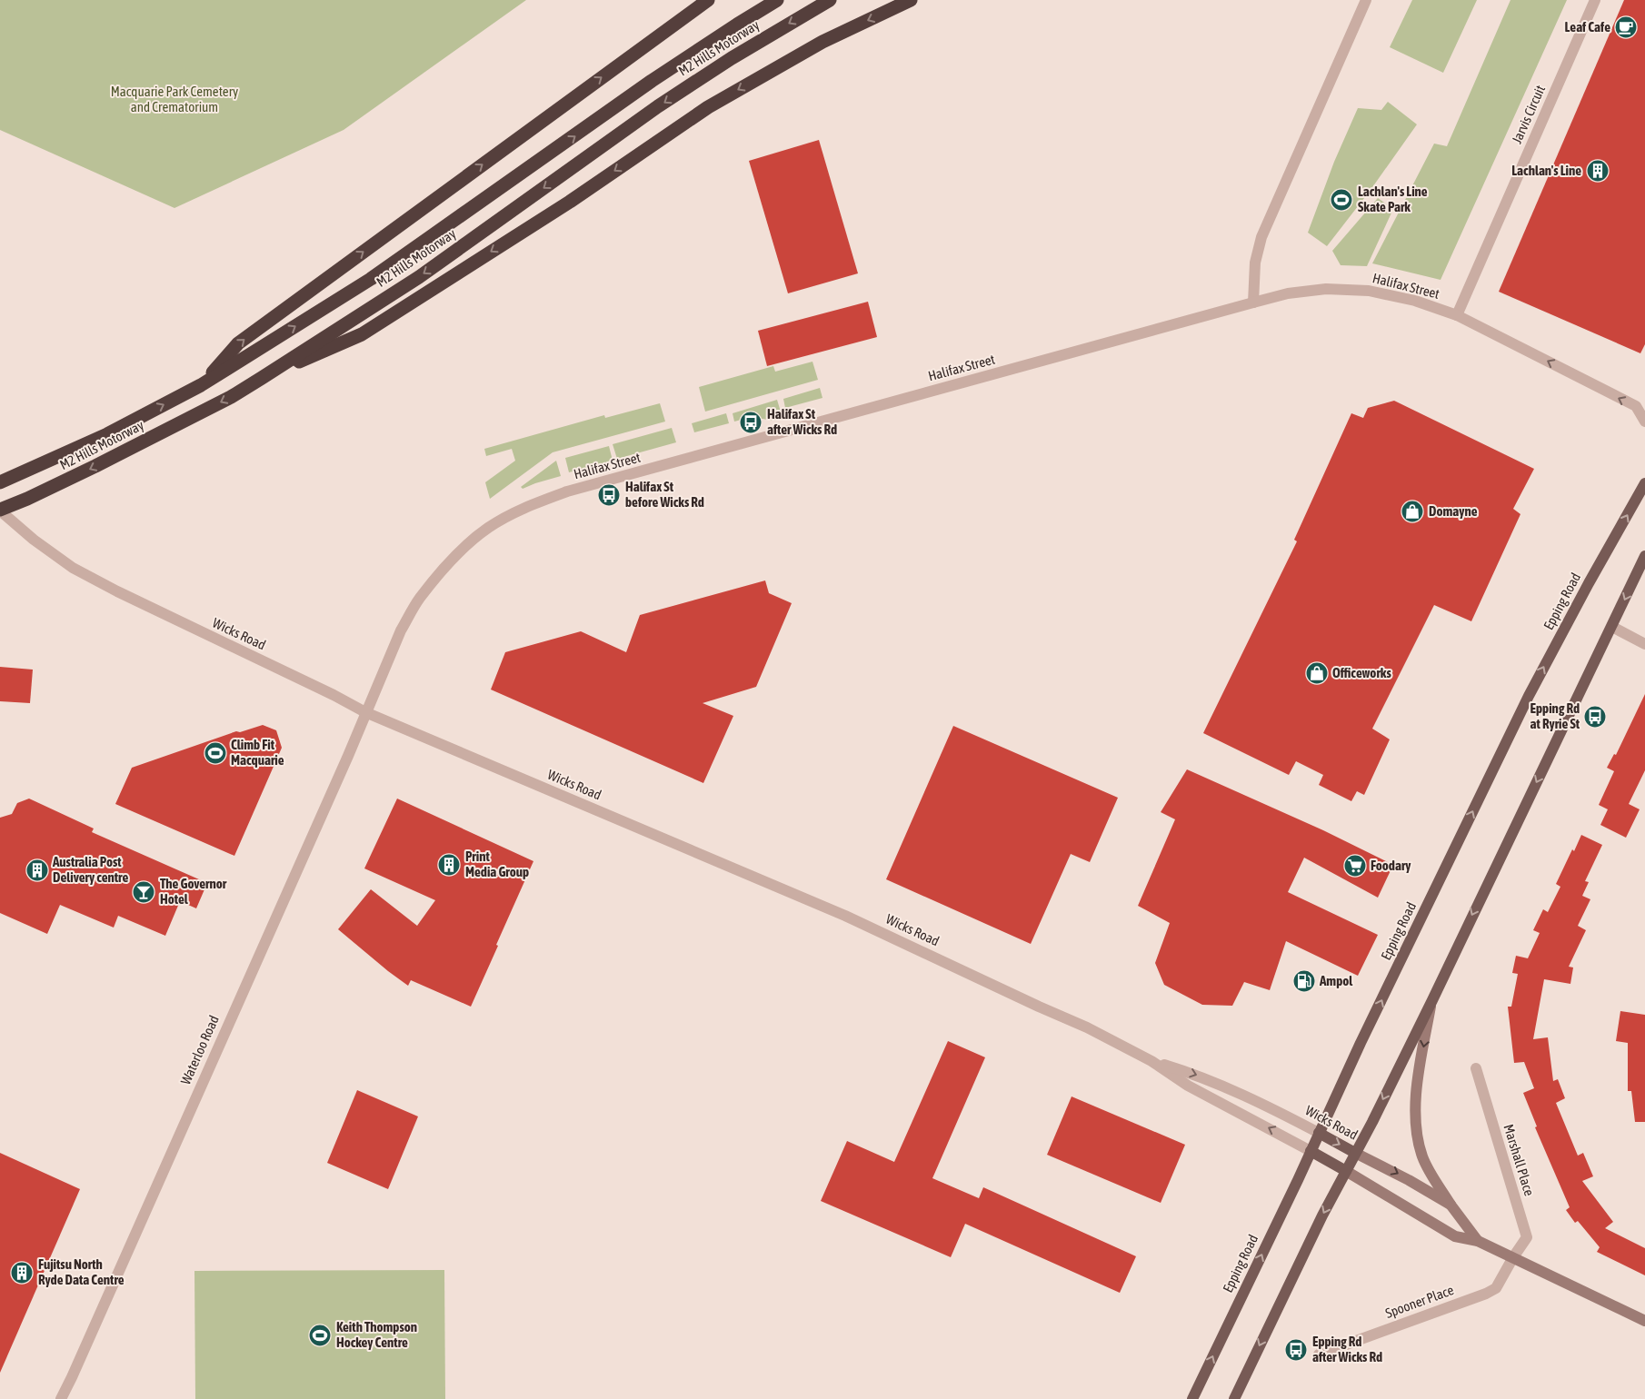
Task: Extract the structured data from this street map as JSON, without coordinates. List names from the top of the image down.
{
  "streets": {
    "highway": ["M2 Hills Motorway"],
    "main road": ["Epping Road", "Wicks Road"],
    "street": [
      "Jarvis Circuit",
      "Halifax Street",
      "Waterloo Road",
      "Marshall Place",
      "Spooner Place"
    ]
  },
  "crossings": [
    ["M2 Hills Motorway", "Wicks Road"],
    ["Jarvis Circuit", "Halifax Street"],
    ["Halifax Street", "Wicks Road"],
    ["Halifax Street", "Waterloo Road"],
    ["Epping Road", "Wicks Road"],
    ["Wicks Road", "Waterloo Road"],
    ["Wicks Road", "Marshall Place"],
    ["Wicks Road", "Spooner Place"],
    ["Marshall Place", "Spooner Place"]
  ],
  "parks": ["Macquarie Park Cemetery and Crematorium"],
  "places": {
    "cafe": ["Leaf Cafe"],
    "building": [
      "Lachlan's Line",
      "Print Media Group",
      "Australia Post Delivery centre",
      "Fujitsu North Ryde Data Centre"
    ],
    "sports": ["Lachlan's Line Skate Park", "Climb Fit Macquarie", "Keith Thompson Hockey Centre"],
    "bus stop": [
      "Halifax St after Wicks Rd",
      "Halifax St before Wicks Rd",
      "Epping Rd at Ryrie St",
      "Epping Rd after Wicks Rd"
    ],
    "shop": ["Domayne", "Officeworks"],
    "supermarket": ["Foodary"],
    "bar": ["The Governor Hotel"],
    "fuel station": ["Ampol"]
  }
}
